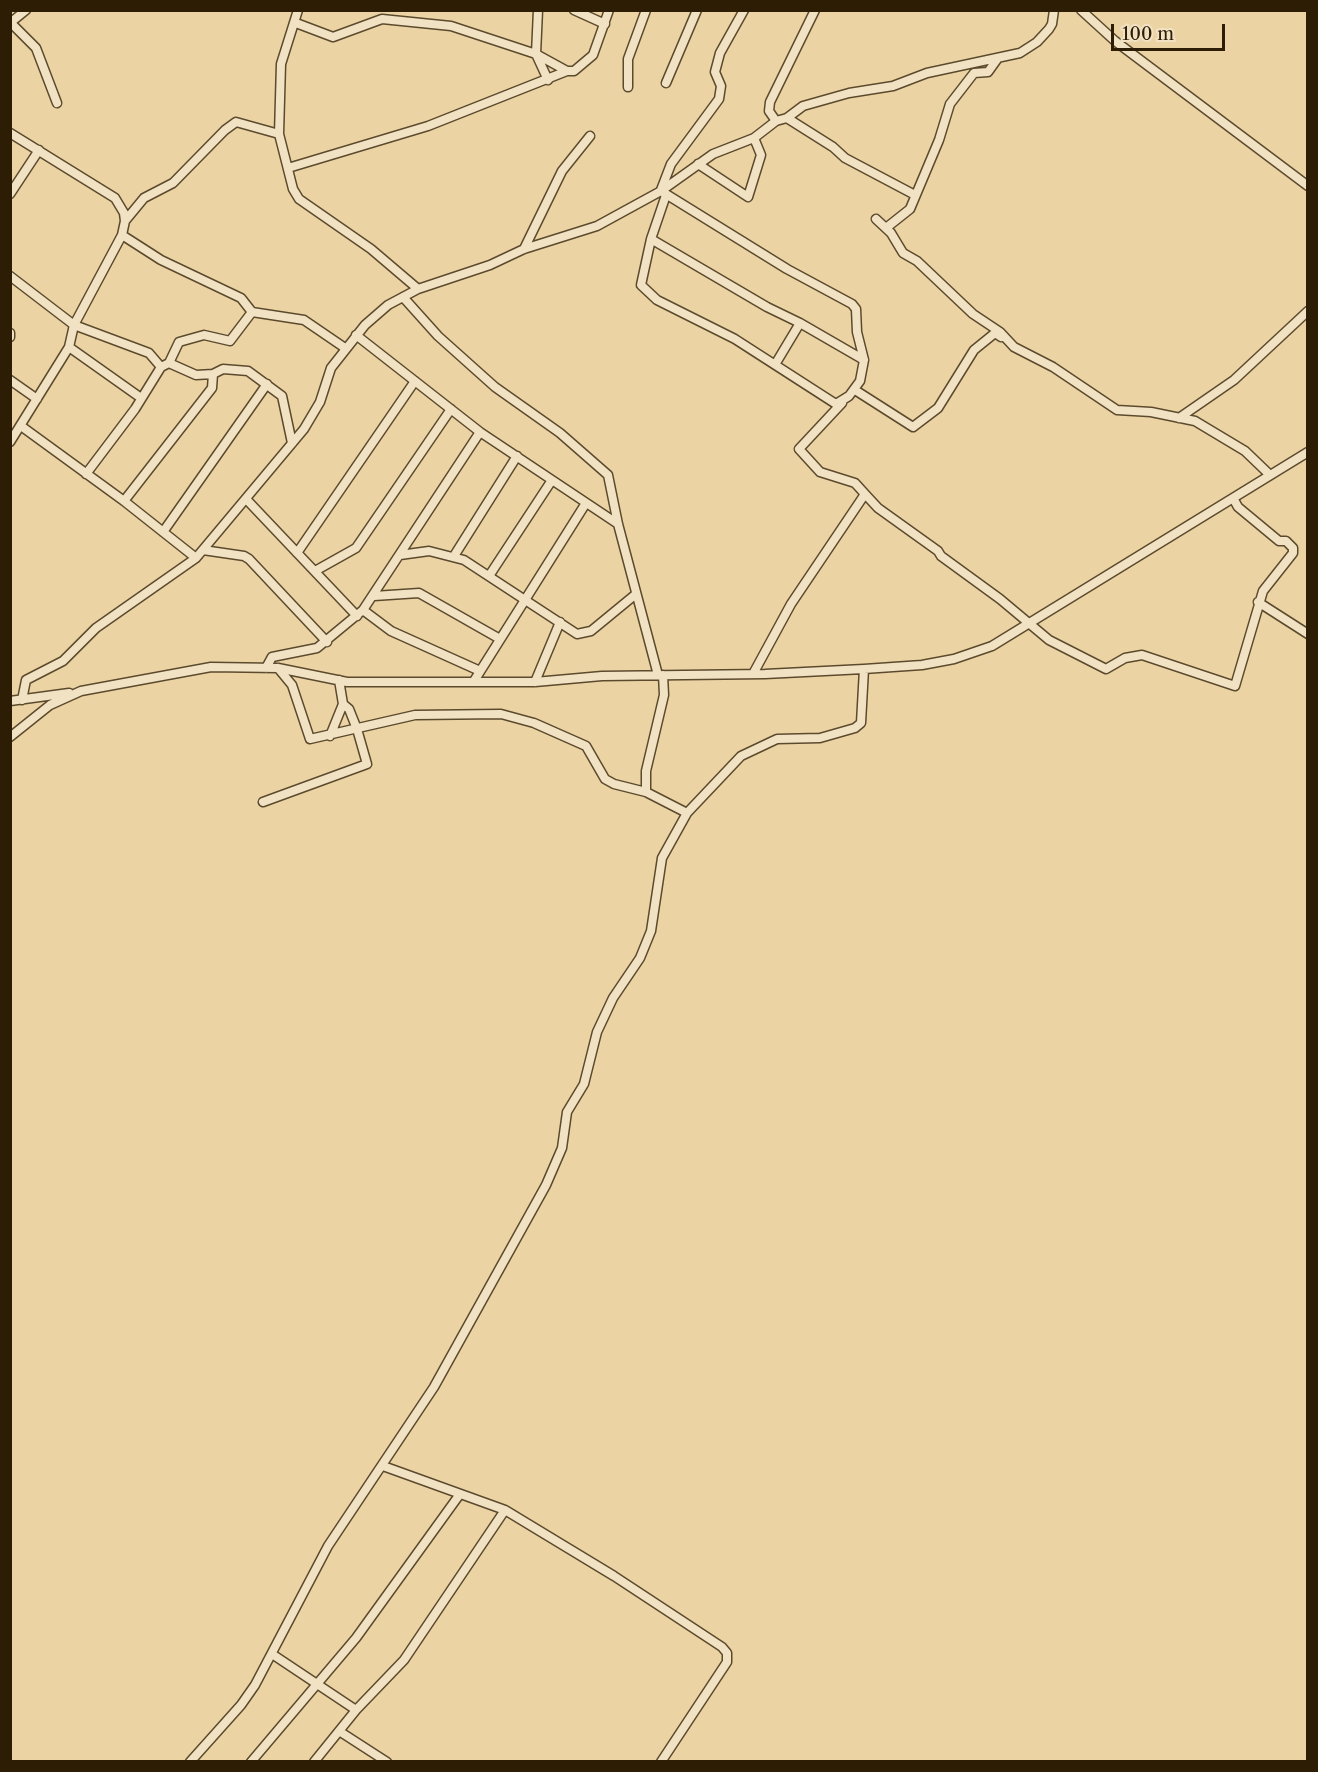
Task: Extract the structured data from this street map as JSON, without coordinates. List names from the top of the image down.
{
  "scale_bar": "100 m"
}
